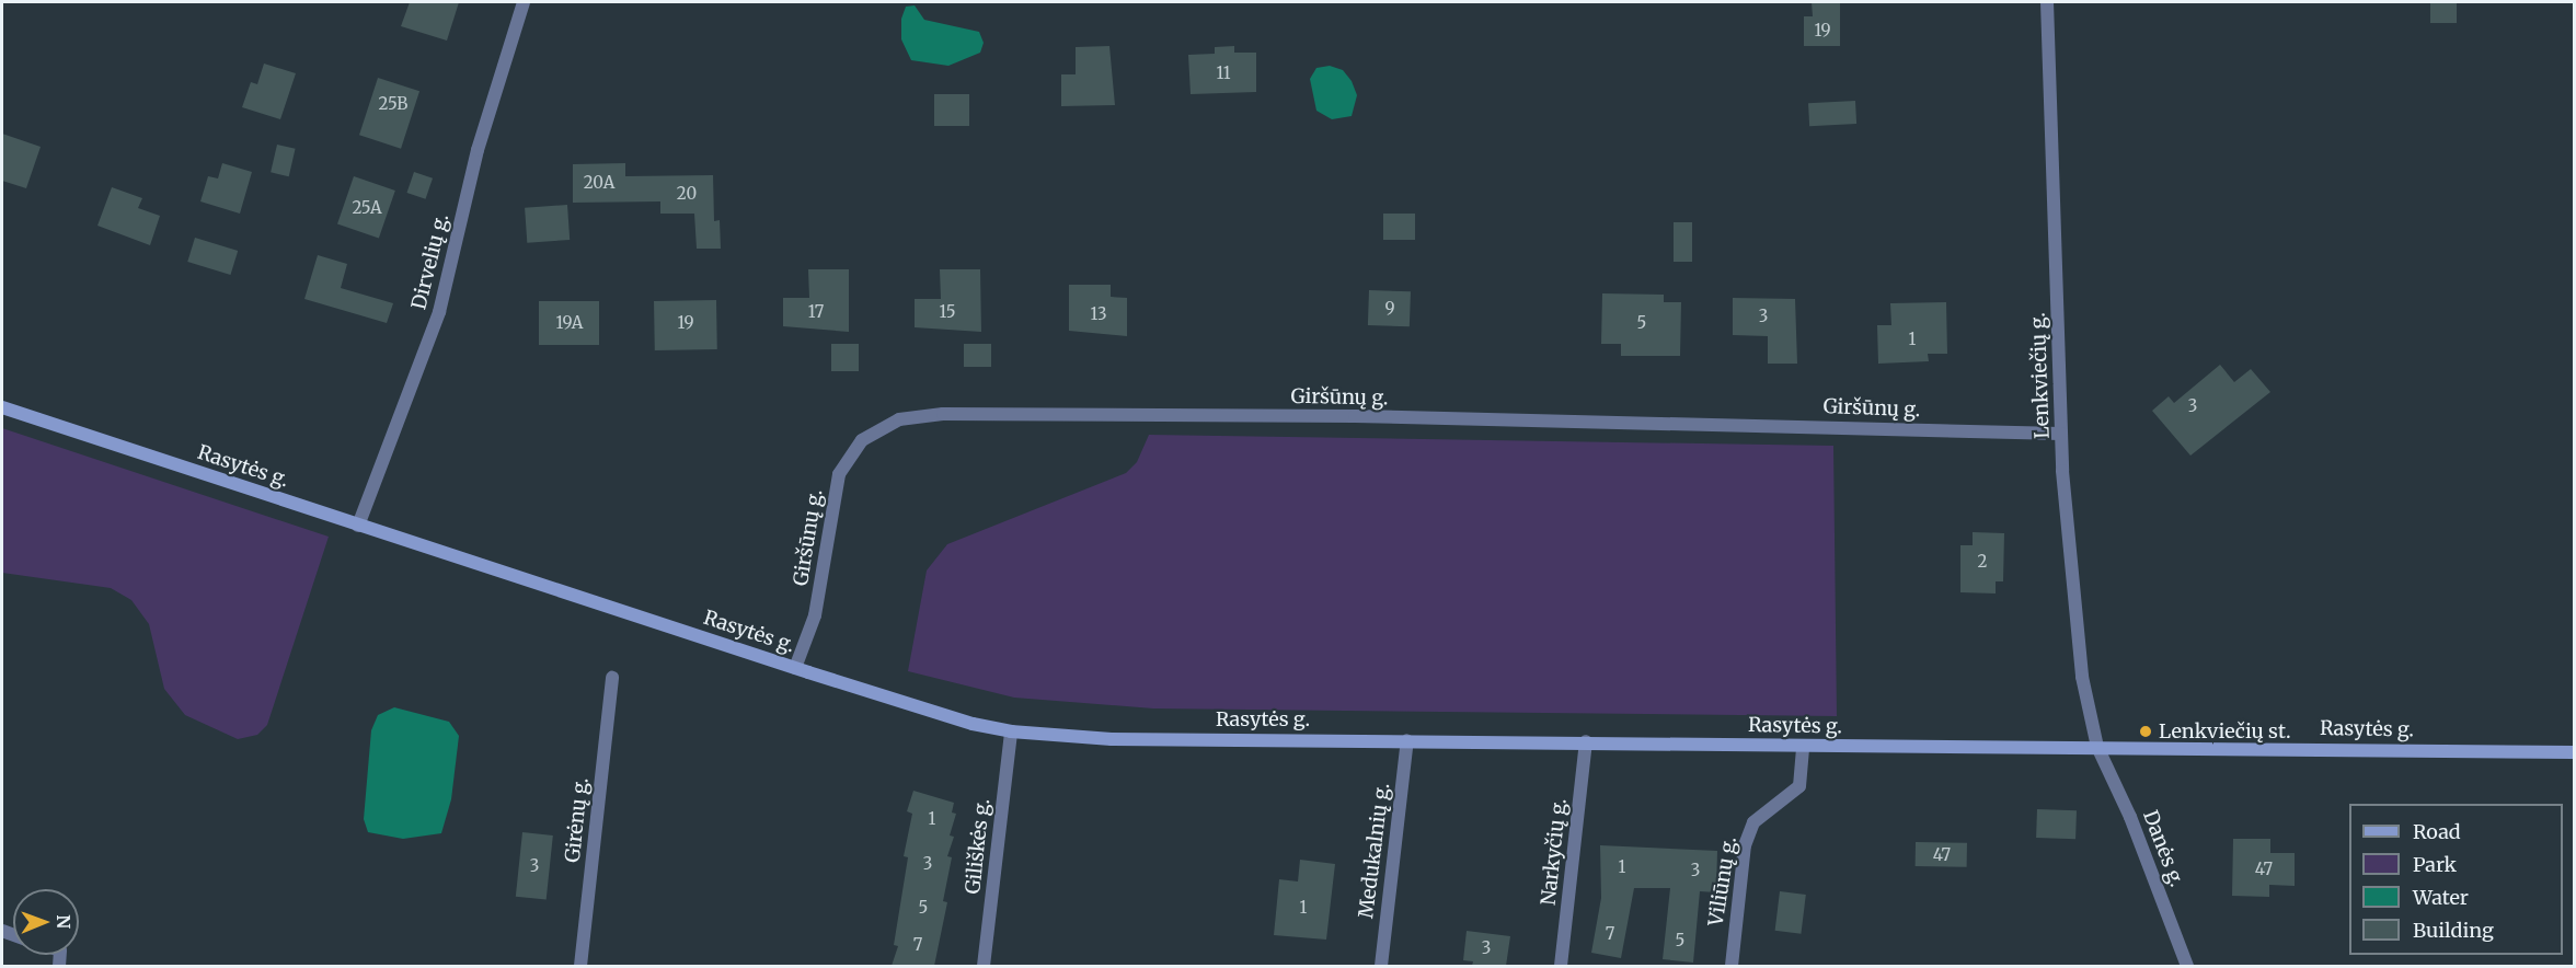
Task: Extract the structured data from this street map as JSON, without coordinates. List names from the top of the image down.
{
  "streets": {
    "main road": ["Rasytės g."],
    "street": [
      "Dirvelių g.",
      "Lenkviečių g.",
      "Giršūnų g.",
      "Girėnų g.",
      "Giliškės g.",
      "Danės g.",
      "Medukalnių g.",
      "Narkyčių g.",
      "Viliūnų g."
    ]
  },
  "crossings": [
    ["Dirvelių g.", "Rasytės g."],
    ["Lenkviečių g.", "Giršūnų g."],
    ["Lenkviečių g.", "Rasytės g."],
    ["Lenkviečių g.", "Danės g."],
    ["Giršūnų g.", "Rasytės g."],
    ["Rasytės g.", "Giliškės g."],
    ["Rasytės g.", "Danės g."],
    ["Rasytės g.", "Medukalnių g."],
    ["Rasytės g.", "Narkyčių g."],
    ["Rasytės g.", "Viliūnų g."]
  ],
  "places": ["Lenkviečių st."],
  "house_numbers": [
    "19",
    "11",
    "25B",
    "20A",
    "20",
    "25A",
    "9",
    "17",
    "15",
    "13",
    "3",
    "19A",
    "19",
    "5",
    "1",
    "3",
    "2",
    "1",
    "47",
    "3",
    "3",
    "1",
    "47",
    "3",
    "5",
    "1",
    "7",
    "5",
    "7",
    "3"
  ],
  "legend": [
    "Road",
    "Park",
    "Water",
    "Building"
  ],
  "north": "right"
}
